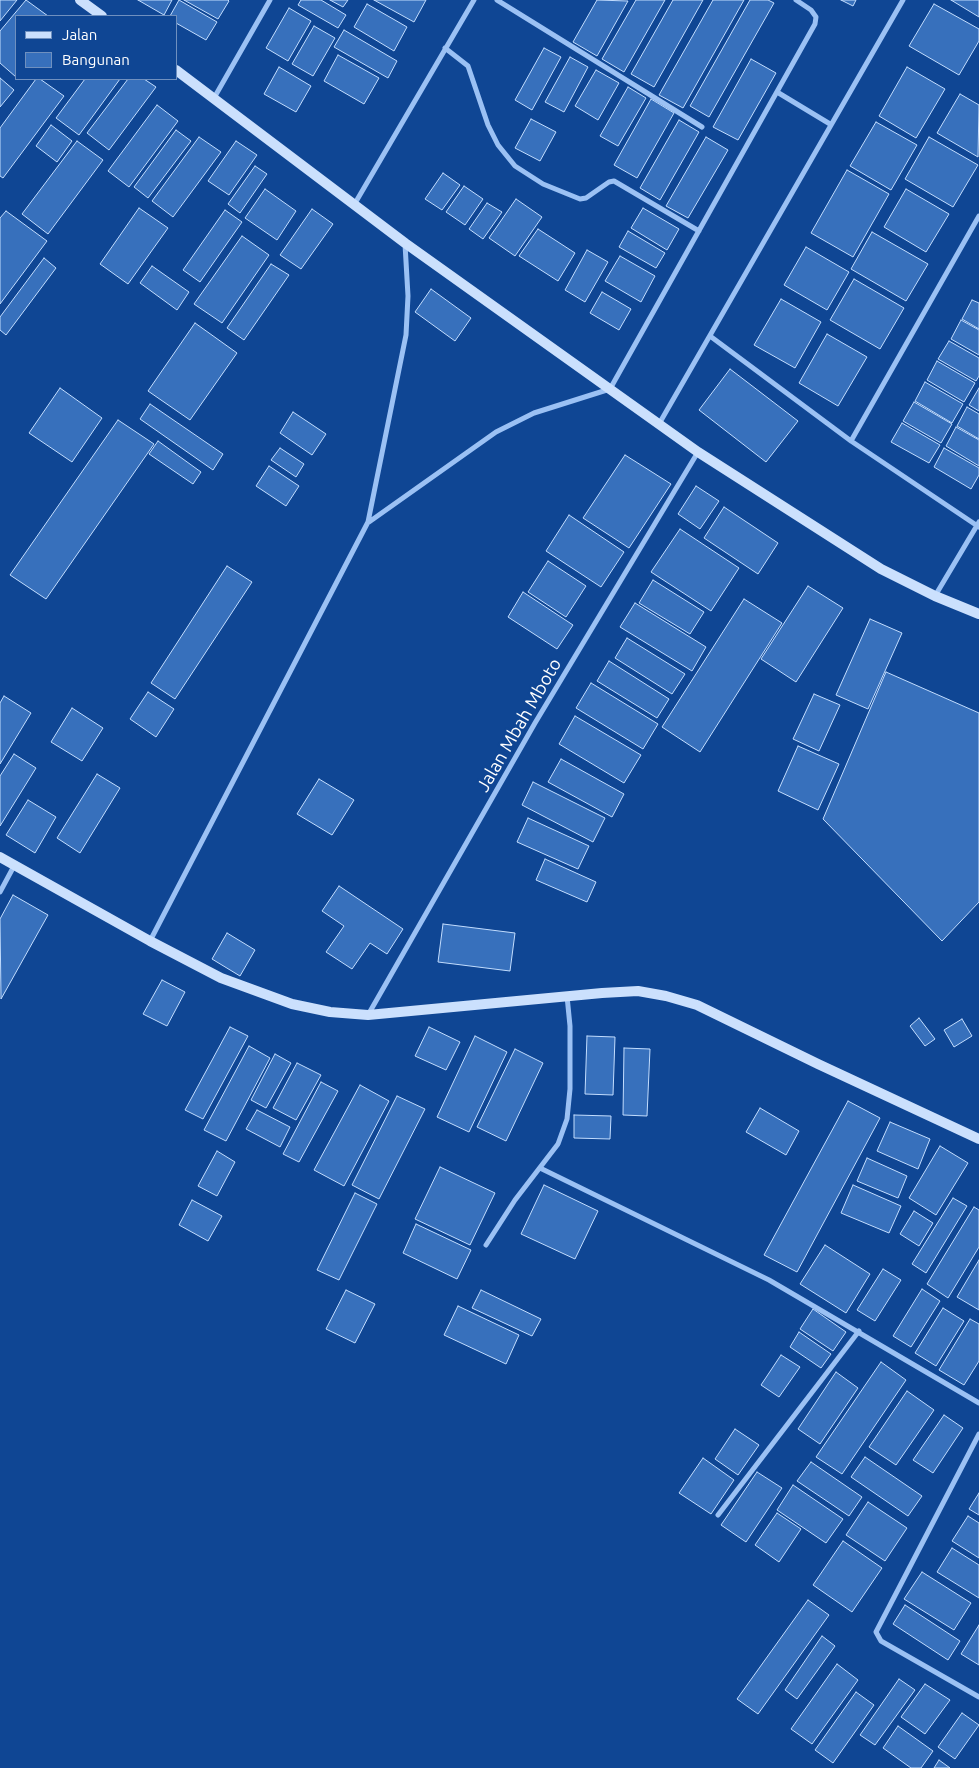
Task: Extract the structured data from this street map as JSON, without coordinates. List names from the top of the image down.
{
  "streets": {
    "street": ["Jalan Mbah Mboto"]
  },
  "legend": ["Jalan", "Bangunan"]
}
